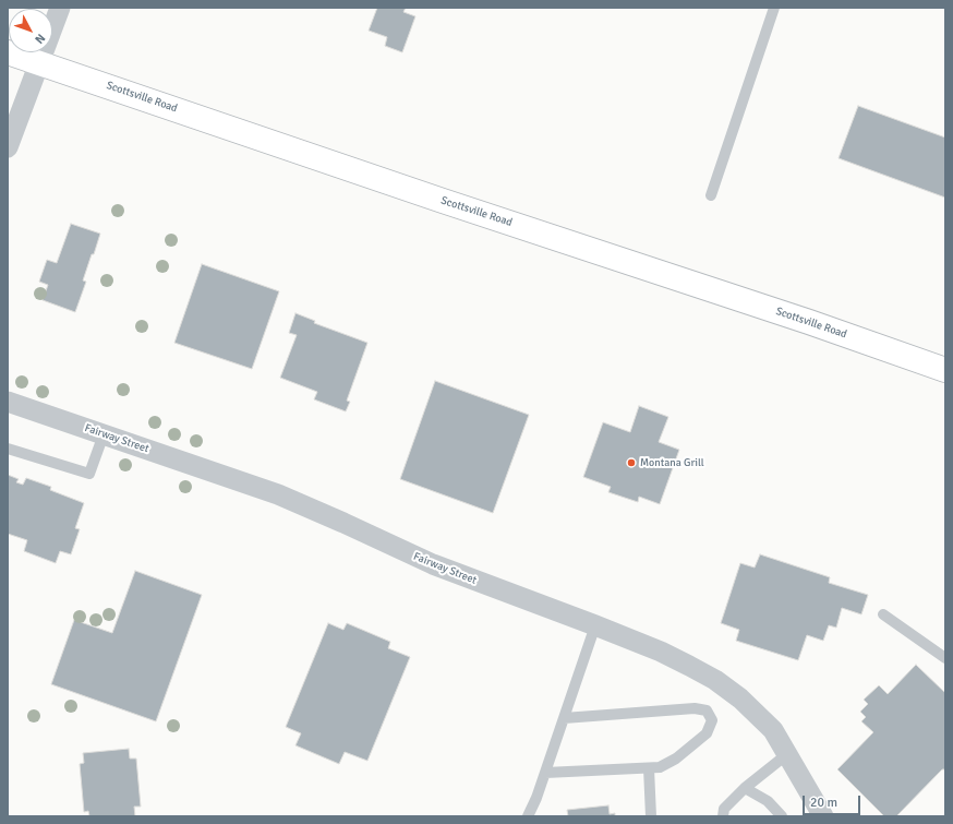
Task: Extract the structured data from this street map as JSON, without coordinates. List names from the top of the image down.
{
  "streets": {
    "main road": ["Scottsville Road"],
    "street": ["Fairway Street"]
  },
  "places": ["Montana Grill"],
  "scale_bar": "20 m",
  "north": "bottom right"
}
